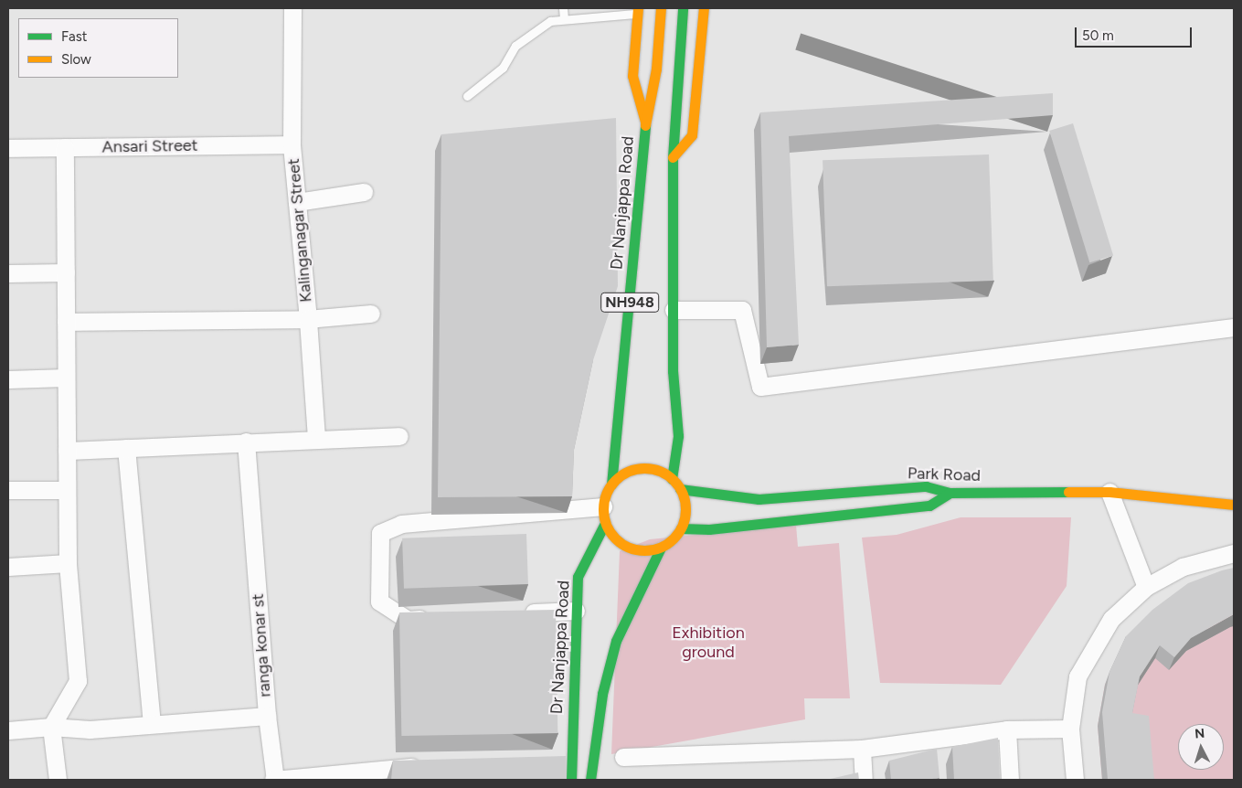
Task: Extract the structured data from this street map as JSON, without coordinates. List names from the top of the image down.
{
  "streets": {
    "main road": ["Dr Nanjappa Road", "NH948", "Park Road"],
    "street": ["Ansari Street", "Kalinganagar Street", "ranga konar st"]
  },
  "crossings": [
    ["Ansari Street", "Kalinganagar Street"],
    ["Dr Nanjappa Road", "NH948"],
    ["Dr Nanjappa Road", "Park Road"],
    ["NH948", "Park Road"]
  ],
  "parks": ["Exhibition ground"],
  "legend": ["Fast", "Slow"],
  "scale_bar": "50 m",
  "north": "top"
}
